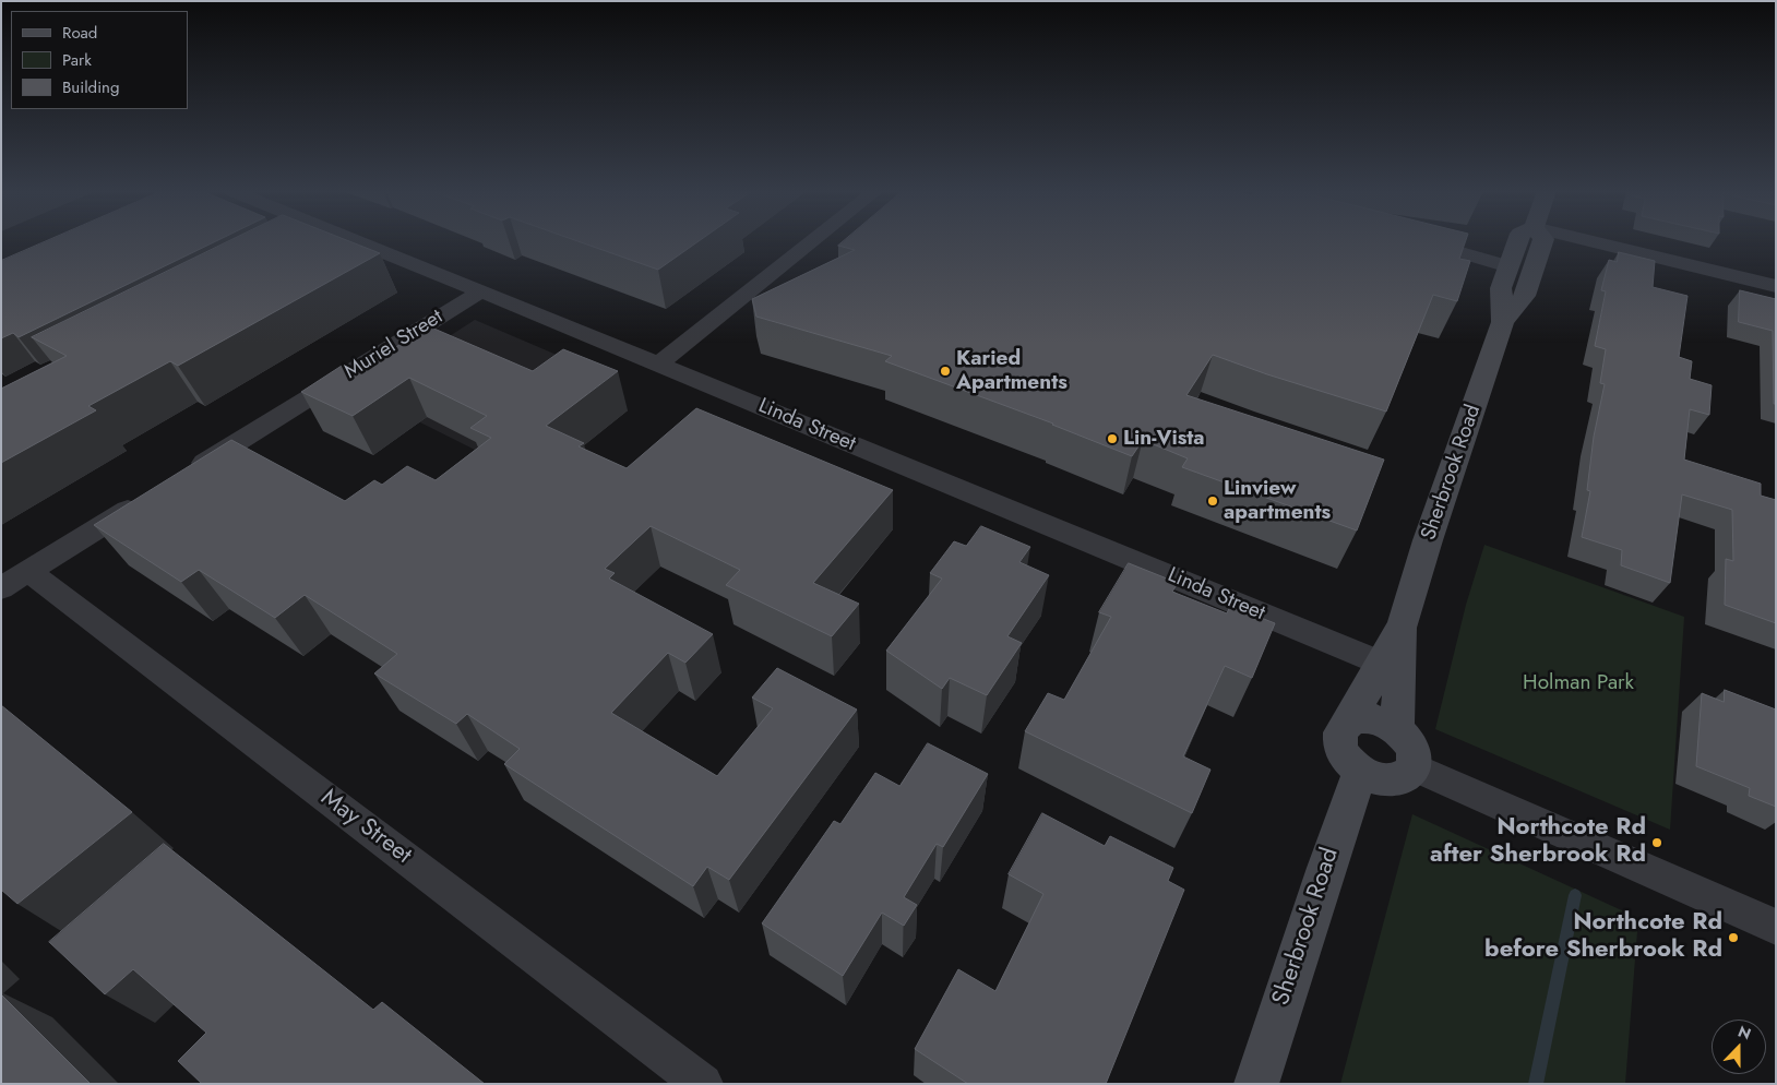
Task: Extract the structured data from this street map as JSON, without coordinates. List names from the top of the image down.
{
  "streets": {
    "main road": ["Sherbrook Road"],
    "street": ["Muriel Street", "Linda Street", "May Street"]
  },
  "crossings": [
    ["Muriel Street", "Linda Street"],
    ["Linda Street", "Sherbrook Road"]
  ],
  "parks": ["Holman Park"],
  "places": [
    "Karied Apartments",
    "Lin-Vista",
    "Linview apartments",
    "Northcote Rd after Sherbrook Rd",
    "Northcote Rd before Sherbrook Rd"
  ],
  "legend": ["Road", "Park", "Building"],
  "north": "top"
}
